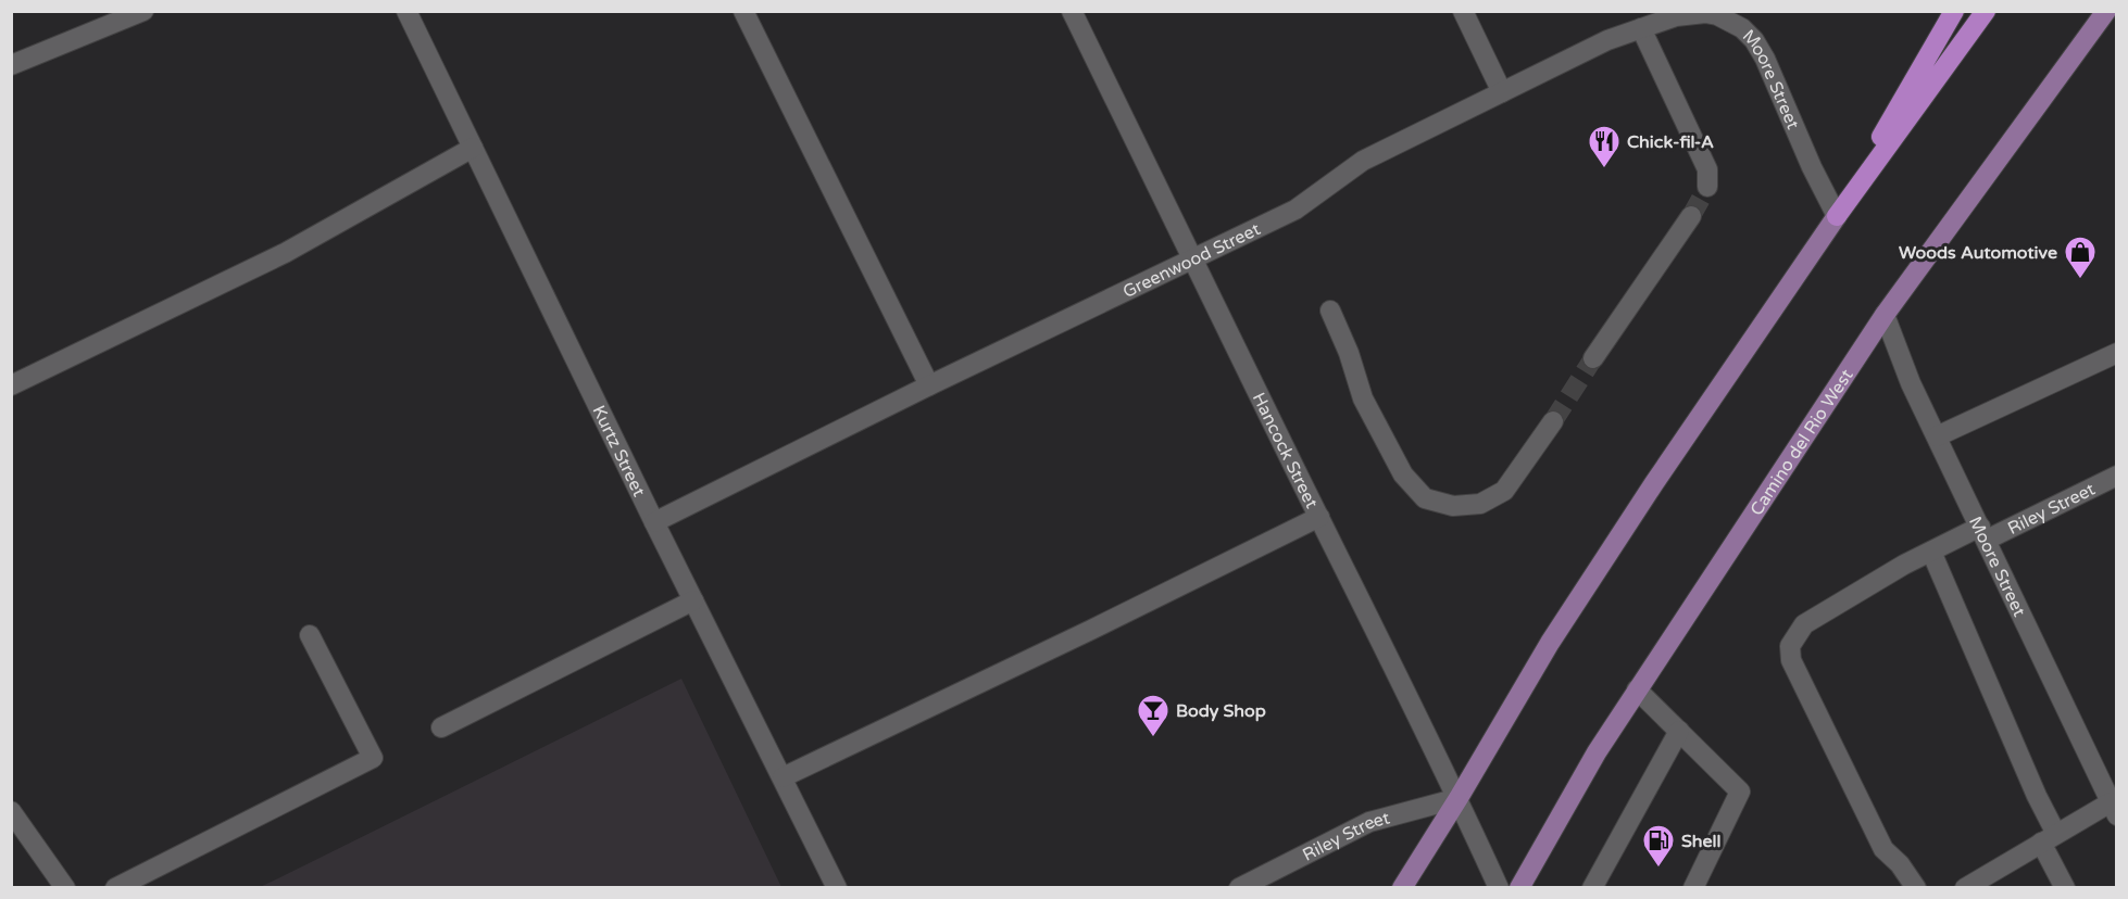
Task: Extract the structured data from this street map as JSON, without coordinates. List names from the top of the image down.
{
  "streets": {
    "main road": ["Camino del Rio West"],
    "street": [
      "Moore Street",
      "Greenwood Street",
      "Hancock Street",
      "Kurtz Street",
      "Riley Street"
    ]
  },
  "crossings": [
    ["Moore Street", "Greenwood Street"],
    ["Moore Street", "Camino del Rio West"],
    ["Moore Street", "Riley Street"],
    ["Greenwood Street", "Hancock Street"],
    ["Greenwood Street", "Kurtz Street"],
    ["Hancock Street", "Riley Street"]
  ],
  "places": {
    "restaurant": ["Chick-fil-A"],
    "shop": ["Woods Automotive"],
    "bar": ["Body Shop"],
    "fuel station": ["Shell"]
  }
}
